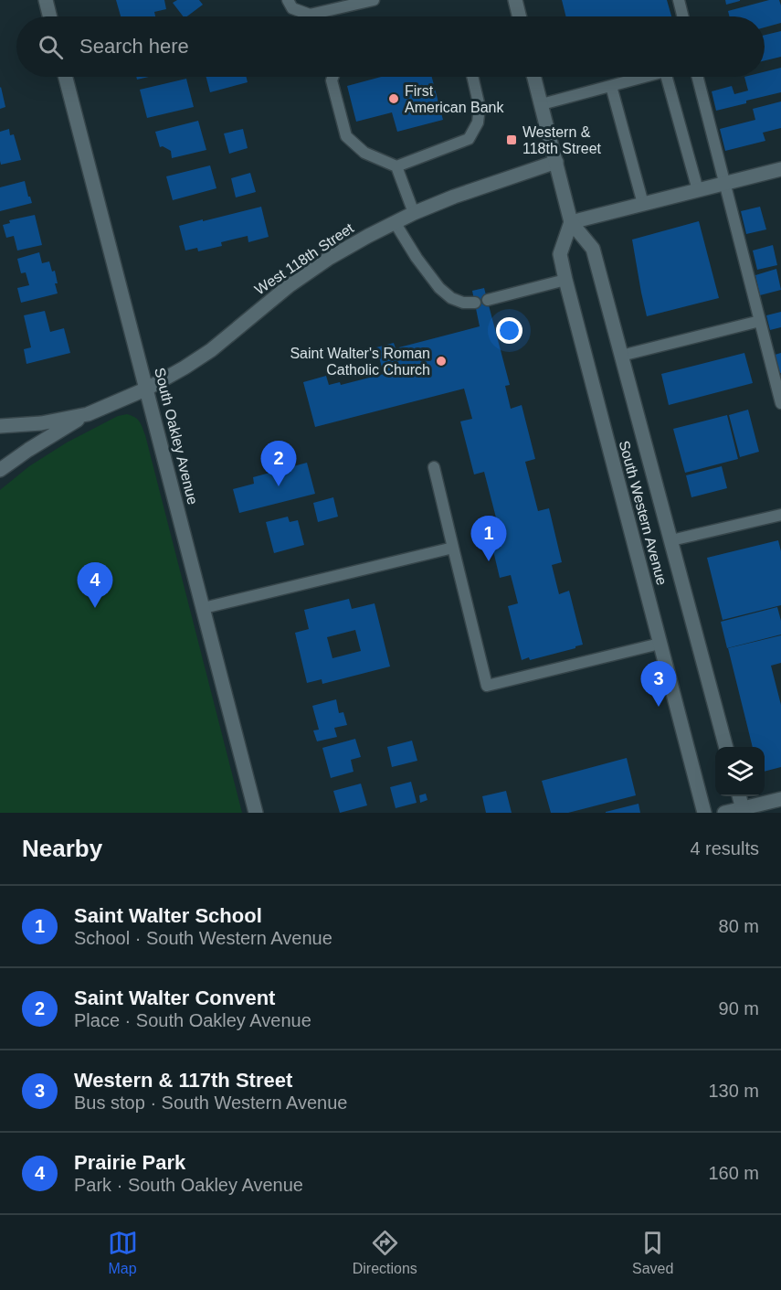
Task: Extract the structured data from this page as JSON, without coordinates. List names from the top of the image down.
{
  "streets": {
    "street": ["West 118th Street", "South Oakley Avenue", "South Western Avenue"]
  },
  "crossings": [
    ["West 118th Street", "South Oakley Avenue"],
    ["West 118th Street", "South Western Avenue"]
  ],
  "places": {
    "other": ["First American Bank", "Saint Walter's Roman Catholic Church"],
    "transit": ["Western & 118th Street"]
  },
  "page": {
    "search": "Search here",
    "pins": [
      "2",
      "1",
      "4",
      "3"
    ],
    "heading": ["Nearby", "4 results"],
    "list": [
      {
        "mark": "1",
        "name": "Saint Walter School",
        "note": "School · South Western Avenue",
        "value": "80 m"
      },
      {
        "mark": "2",
        "name": "Saint Walter Convent",
        "note": "Place · South Oakley Avenue",
        "value": "90 m"
      },
      {
        "mark": "3",
        "name": "Western & 117th Street",
        "note": "Bus stop · South Western Avenue",
        "value": "130 m"
      },
      {
        "mark": "4",
        "name": "Prairie Park",
        "note": "Park · South Oakley Avenue",
        "value": "160 m"
      }
    ],
    "nav": ["Map", "Directions", "Saved"]
  }
}
